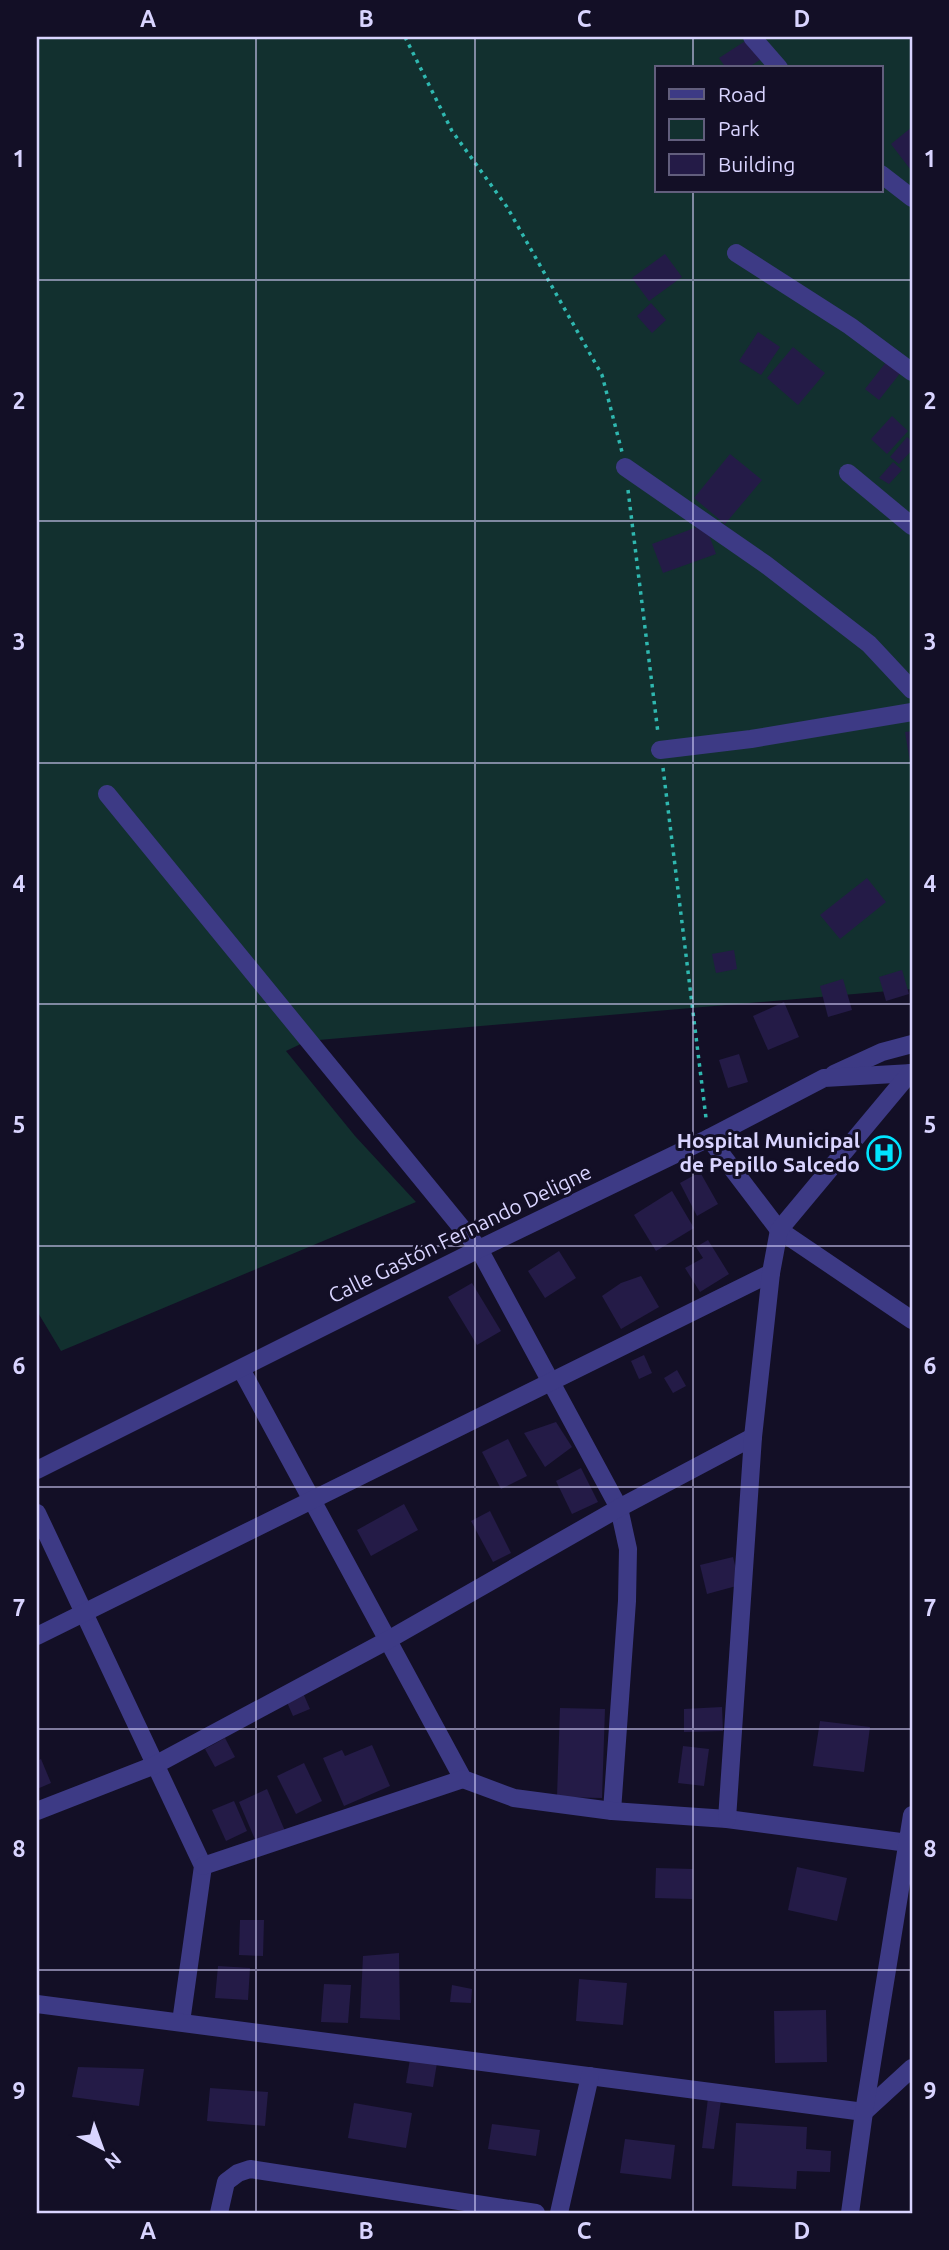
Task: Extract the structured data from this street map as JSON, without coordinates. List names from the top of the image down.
{
  "streets": {
    "street": ["Calle Gastón Fernando Deligne"]
  },
  "places": {
    "hospital": ["Hospital Municipal de Pepillo Salcedo"]
  },
  "legend": ["Road", "Park", "Building"],
  "north": "bottom right",
  "grid": {
    "columns": [
      "A",
      "B",
      "C",
      "D"
    ],
    "rows": [
      "1",
      "2",
      "3",
      "4",
      "5",
      "6",
      "7",
      "8",
      "9"
    ]
  }
}
